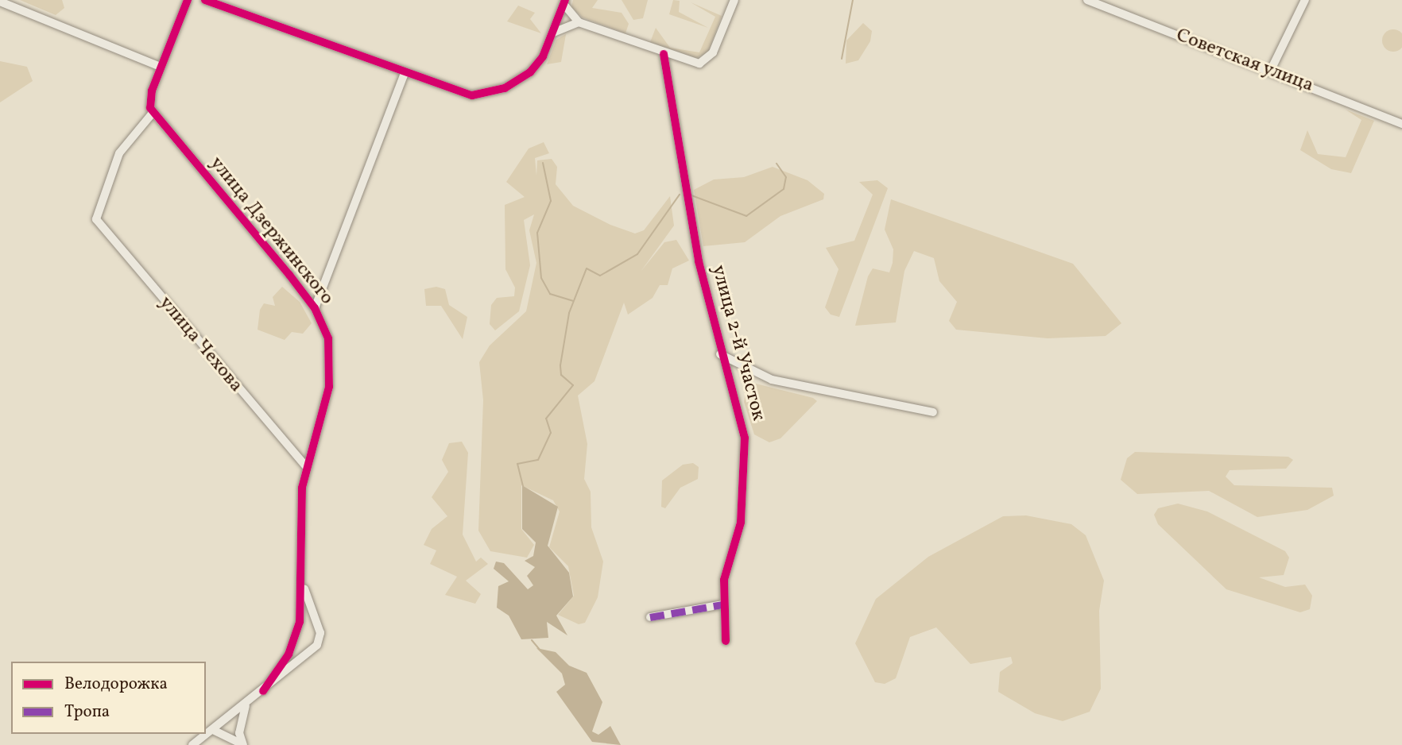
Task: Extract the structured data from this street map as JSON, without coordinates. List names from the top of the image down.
{
  "streets": {
    "street": [
      "Советская улица",
      "улица Дзержинского",
      "улица 2-й Участок",
      "улица Чехова"
    ]
  },
  "crossings": [
    ["улица Дзержинского", "улица Чехова"]
  ],
  "legend": ["Велодорожка", "Тропа"]
}
